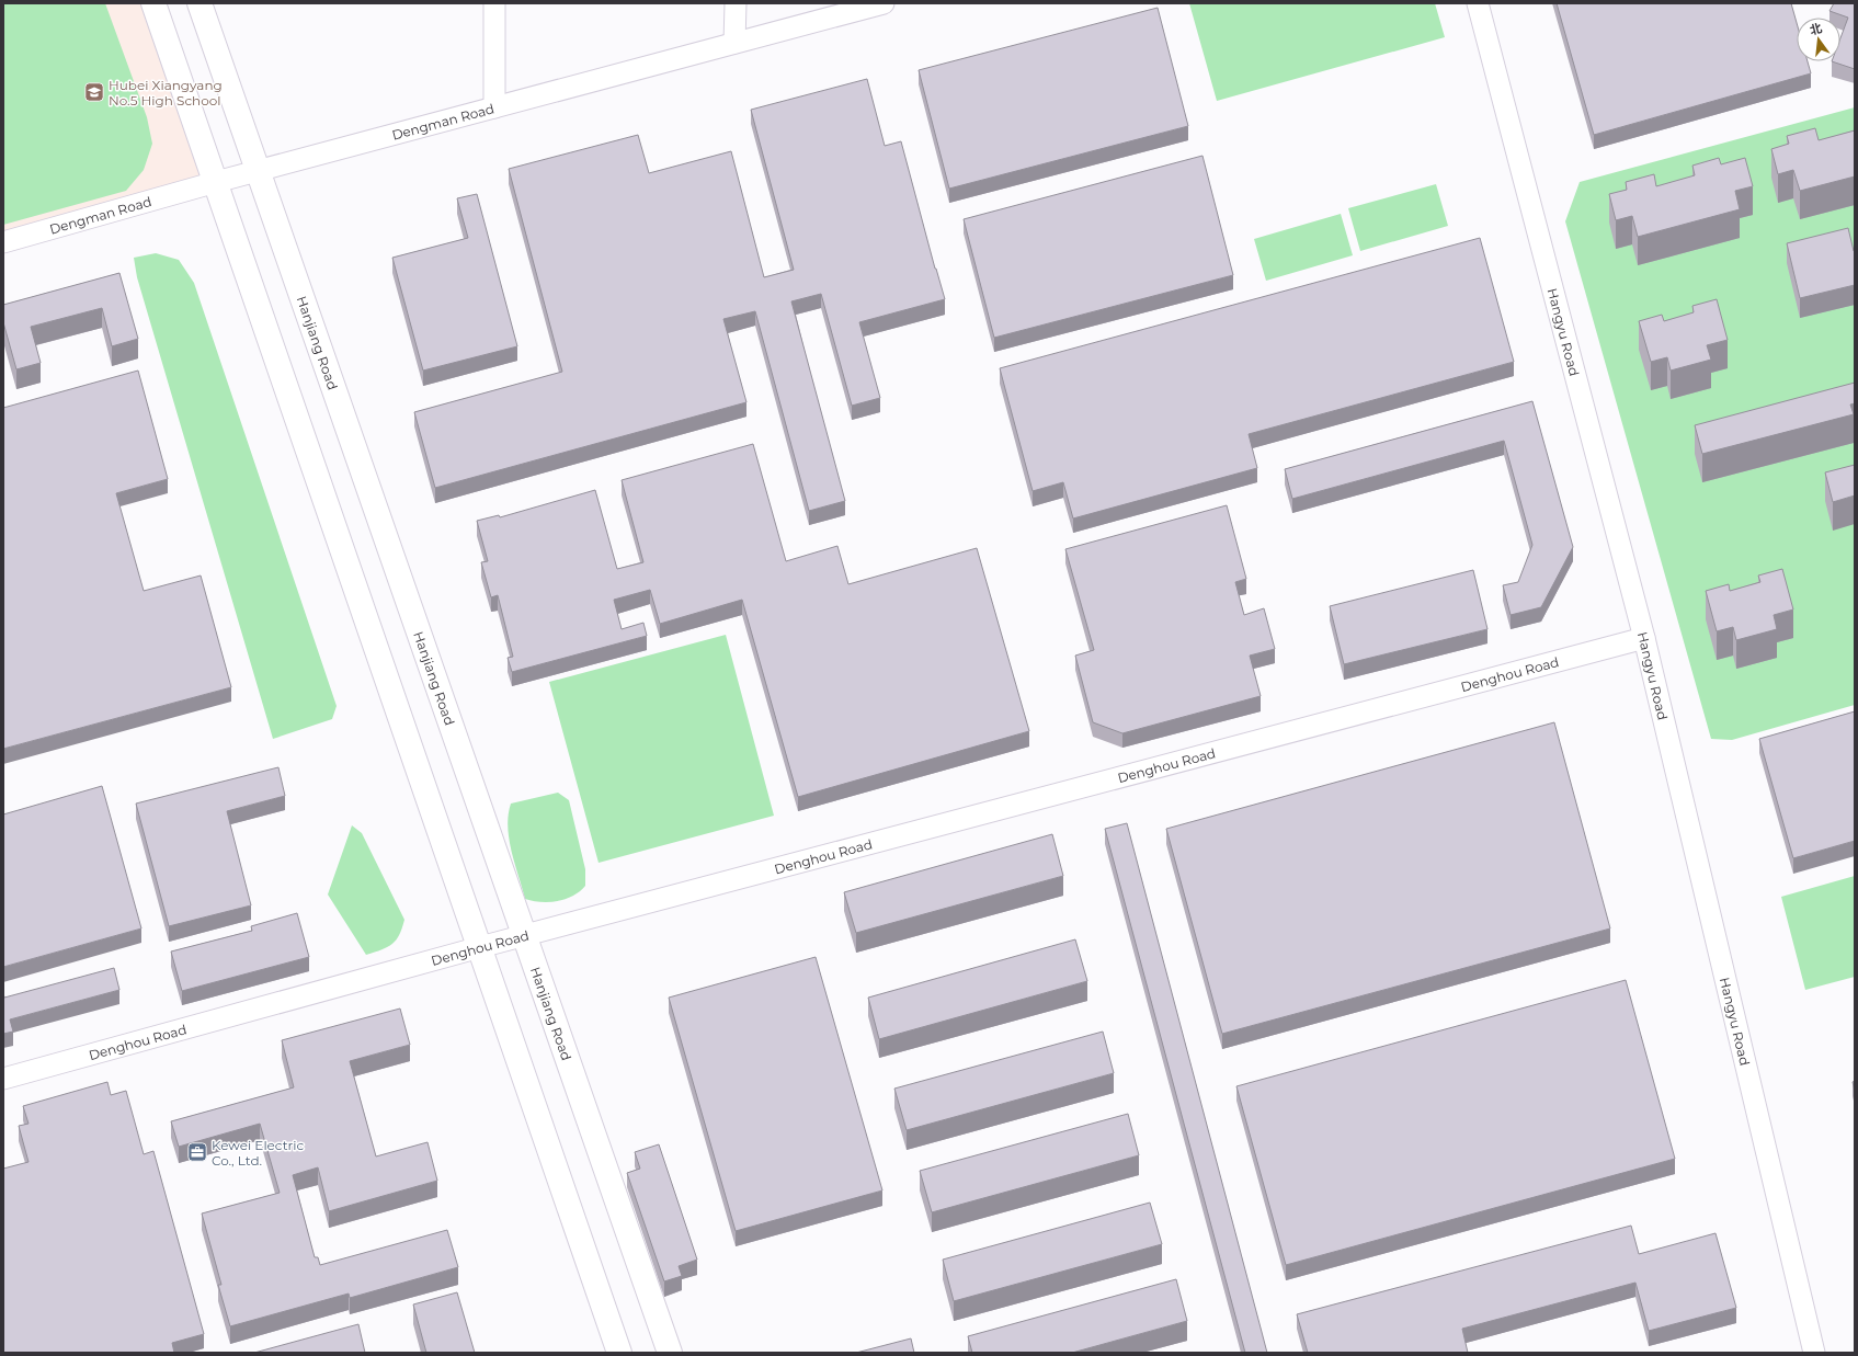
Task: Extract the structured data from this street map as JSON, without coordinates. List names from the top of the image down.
{
  "streets": {
    "main road": ["Hanjiang Road"],
    "street": ["Dengman Road", "Hangyu Road", "Denghou Road"]
  },
  "crossings": [
    ["Dengman Road", "Hanjiang Road"],
    ["Hangyu Road", "Denghou Road"],
    ["Hanjiang Road", "Denghou Road"]
  ],
  "places": {
    "school or university": ["Hubei Xiangyang No.5 High School"],
    "office": ["Kewei Electric Co., Ltd."]
  },
  "north": "top"
}
